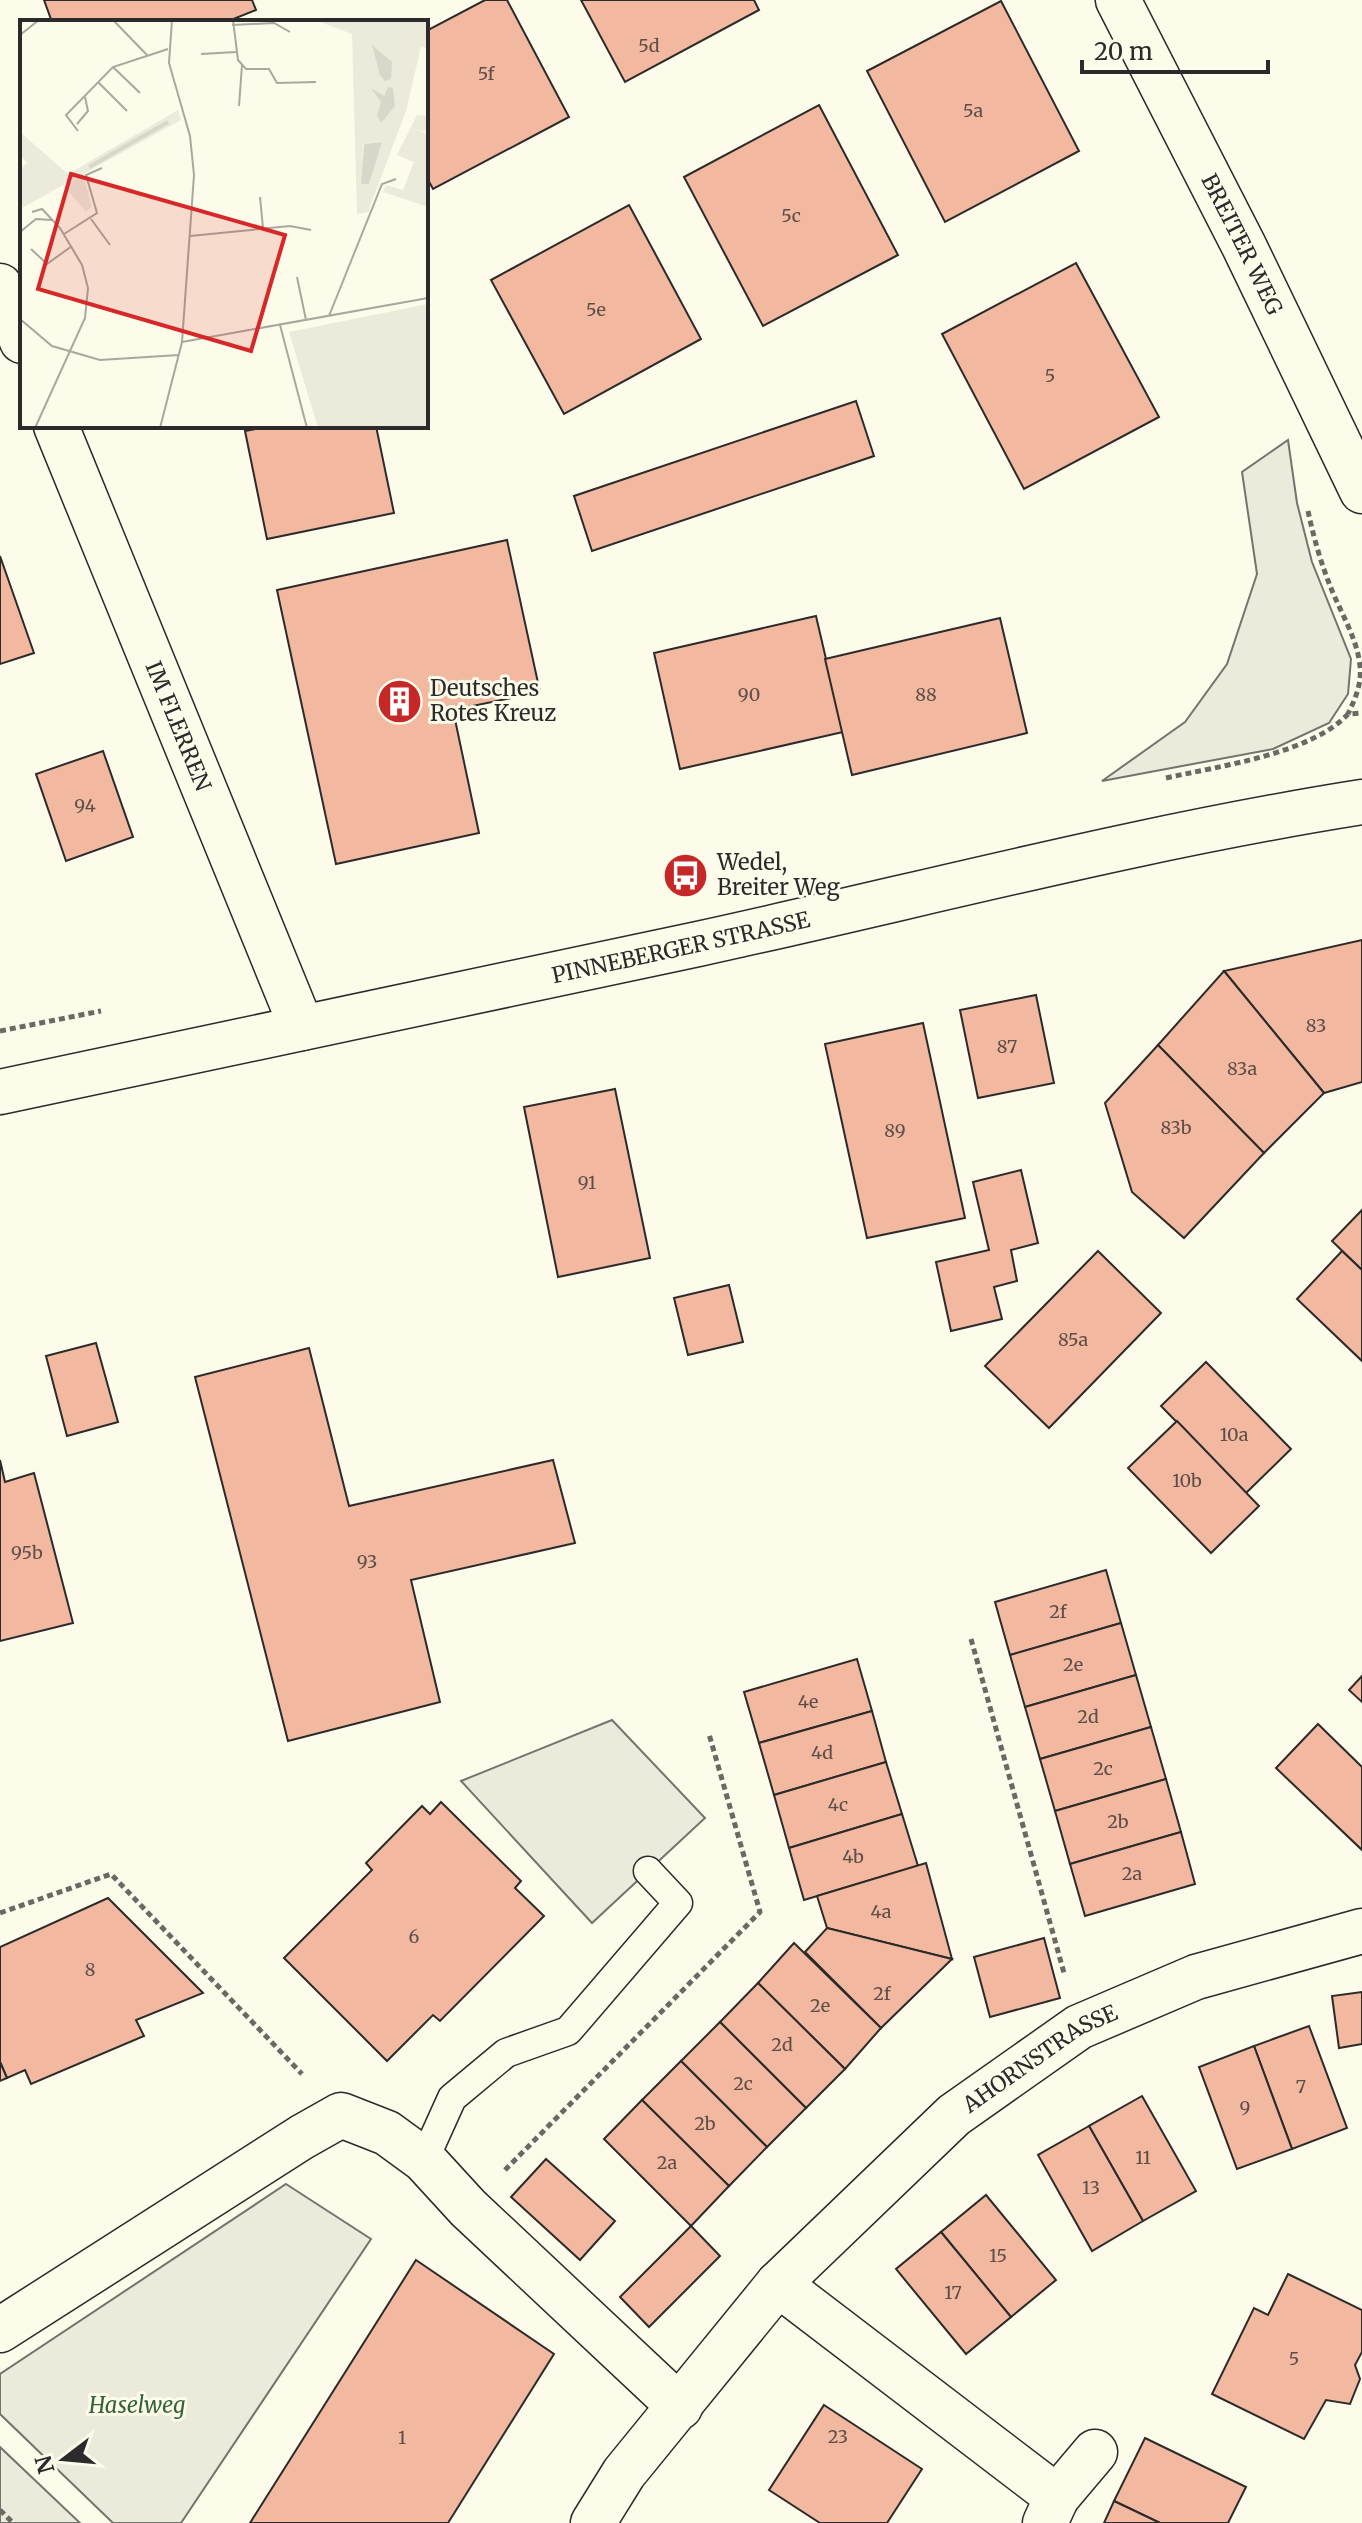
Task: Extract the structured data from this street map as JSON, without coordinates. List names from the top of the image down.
{
  "streets": {
    "street": [
      "BREITER WEG",
      "IM FLERREN",
      "PINNEBERGER STRASSE",
      "AHORNSTRASSE"
    ]
  },
  "crossings": [
    ["IM FLERREN", "PINNEBERGER STRASSE"]
  ],
  "parks": ["Haselweg"],
  "places": {
    "building": ["Deutsches Rotes Kreuz"],
    "bus stop": ["Wedel, Breiter Weg"]
  },
  "house_numbers": [
    "5d",
    "5f",
    "5a",
    "5c",
    "5e",
    "5",
    "90",
    "88",
    "94",
    "83",
    "87",
    "83a",
    "83b",
    "89",
    "91",
    "85a",
    "10a",
    "10b",
    "95b",
    "93",
    "2f",
    "2e",
    "4e",
    "2d",
    "4d",
    "2c",
    "4c",
    "2b",
    "4b",
    "2a",
    "4a",
    "6",
    "8",
    "2f",
    "2e",
    "2d",
    "2c",
    "7",
    "9",
    "2b",
    "11",
    "2a",
    "13",
    "15",
    "17",
    "5",
    "23",
    "1"
  ],
  "scale_bar": "20 m",
  "north": "left"
}
